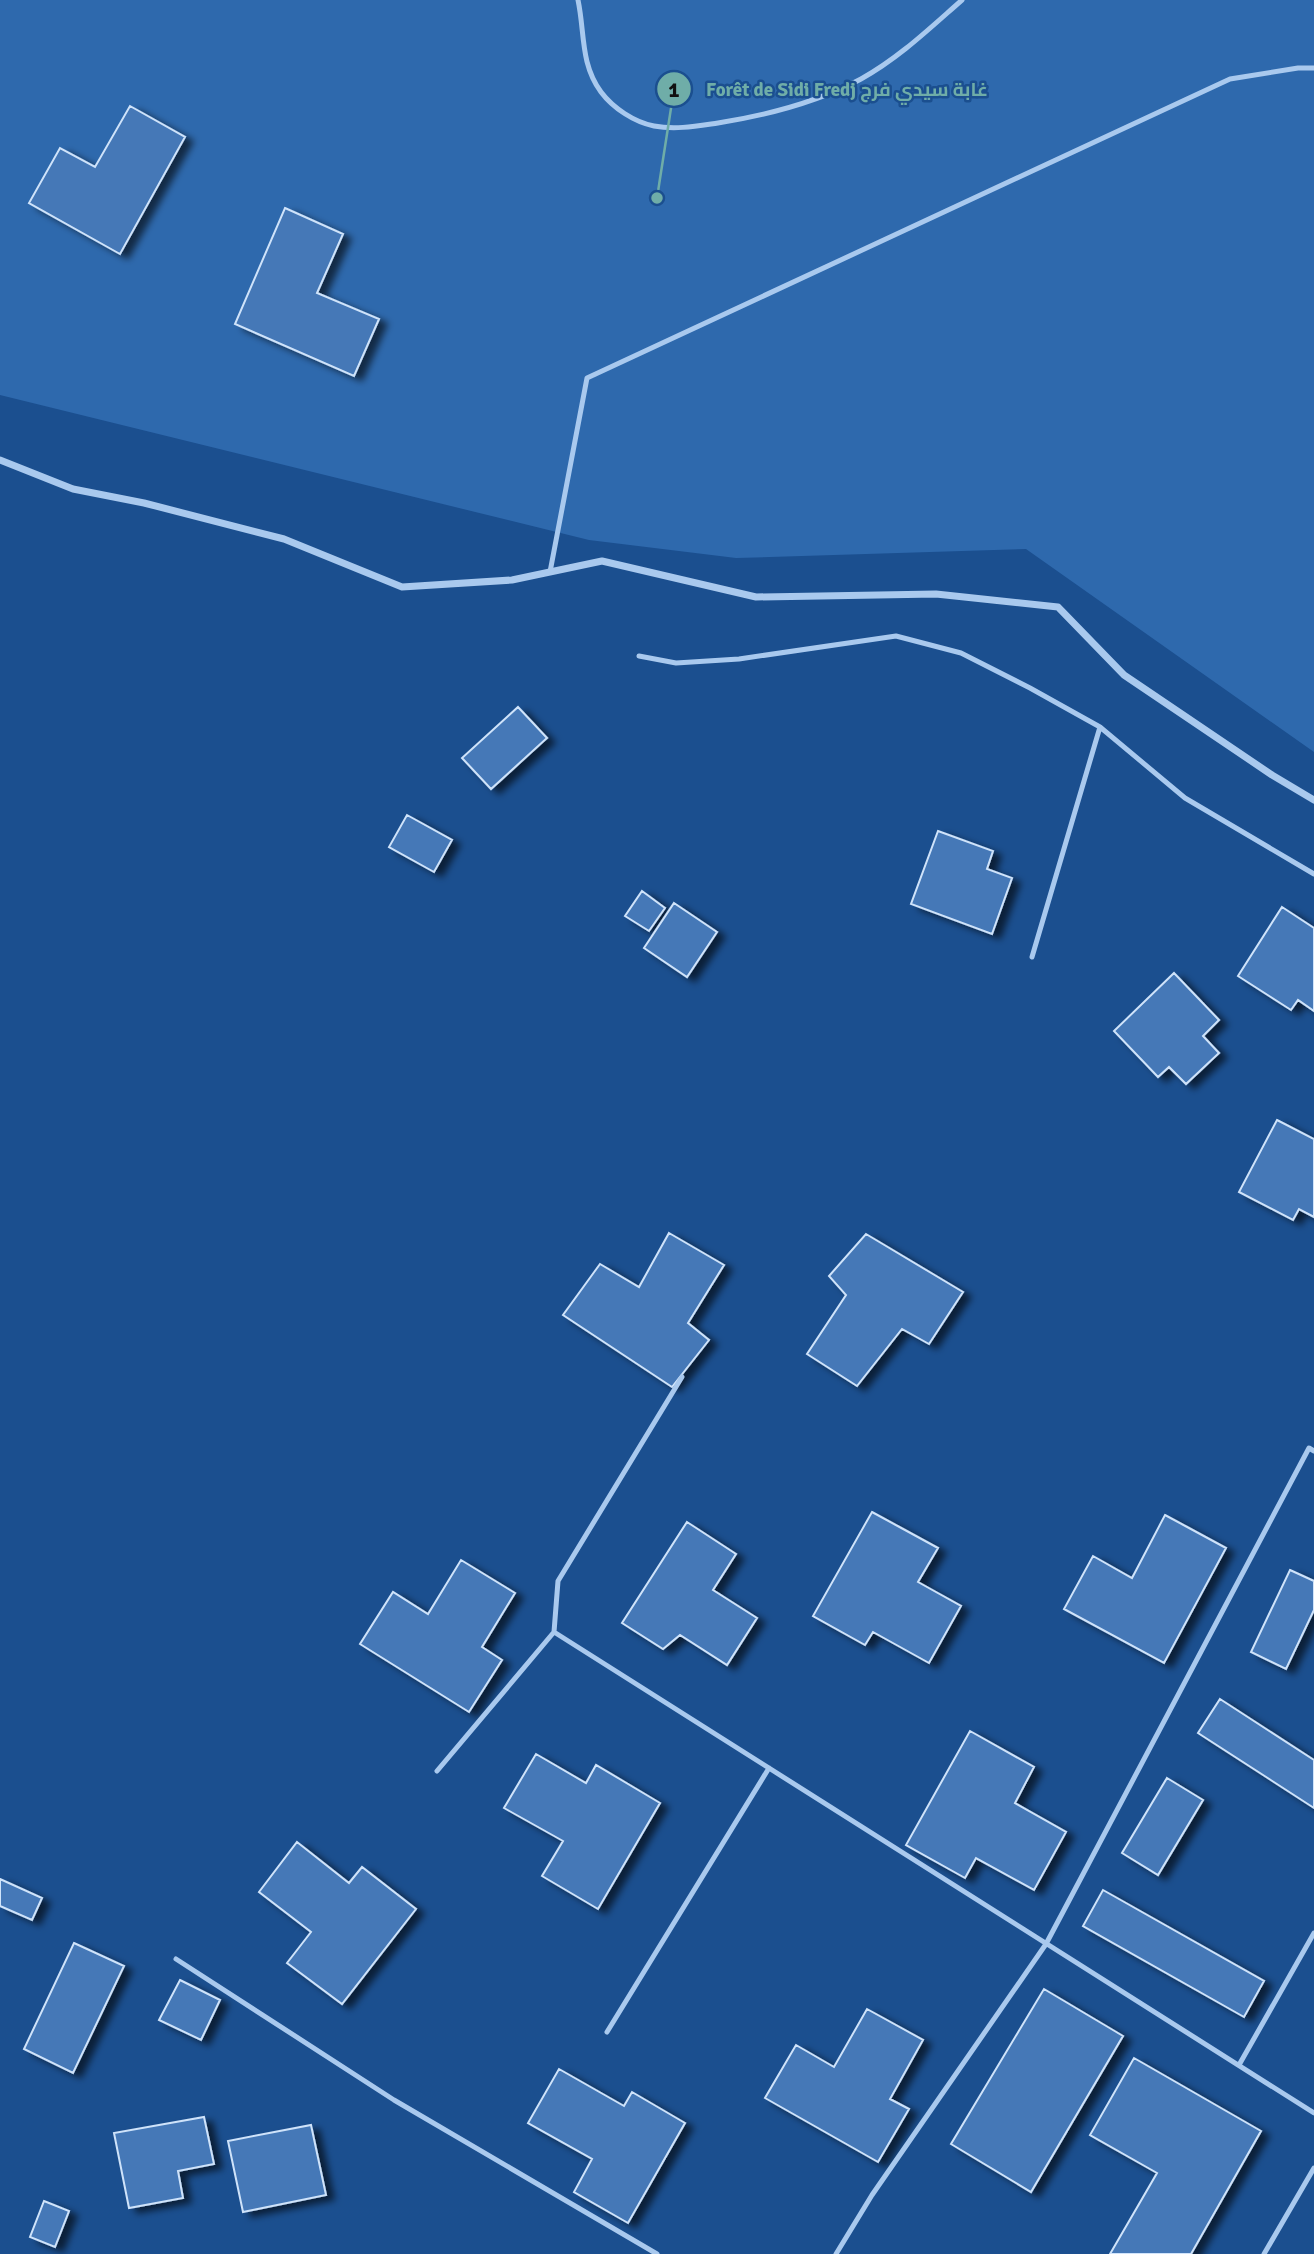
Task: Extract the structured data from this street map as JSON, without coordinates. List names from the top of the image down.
{
  "places": ["Forêt de Sidi Fredj غابة سيدي فرج"]
}
